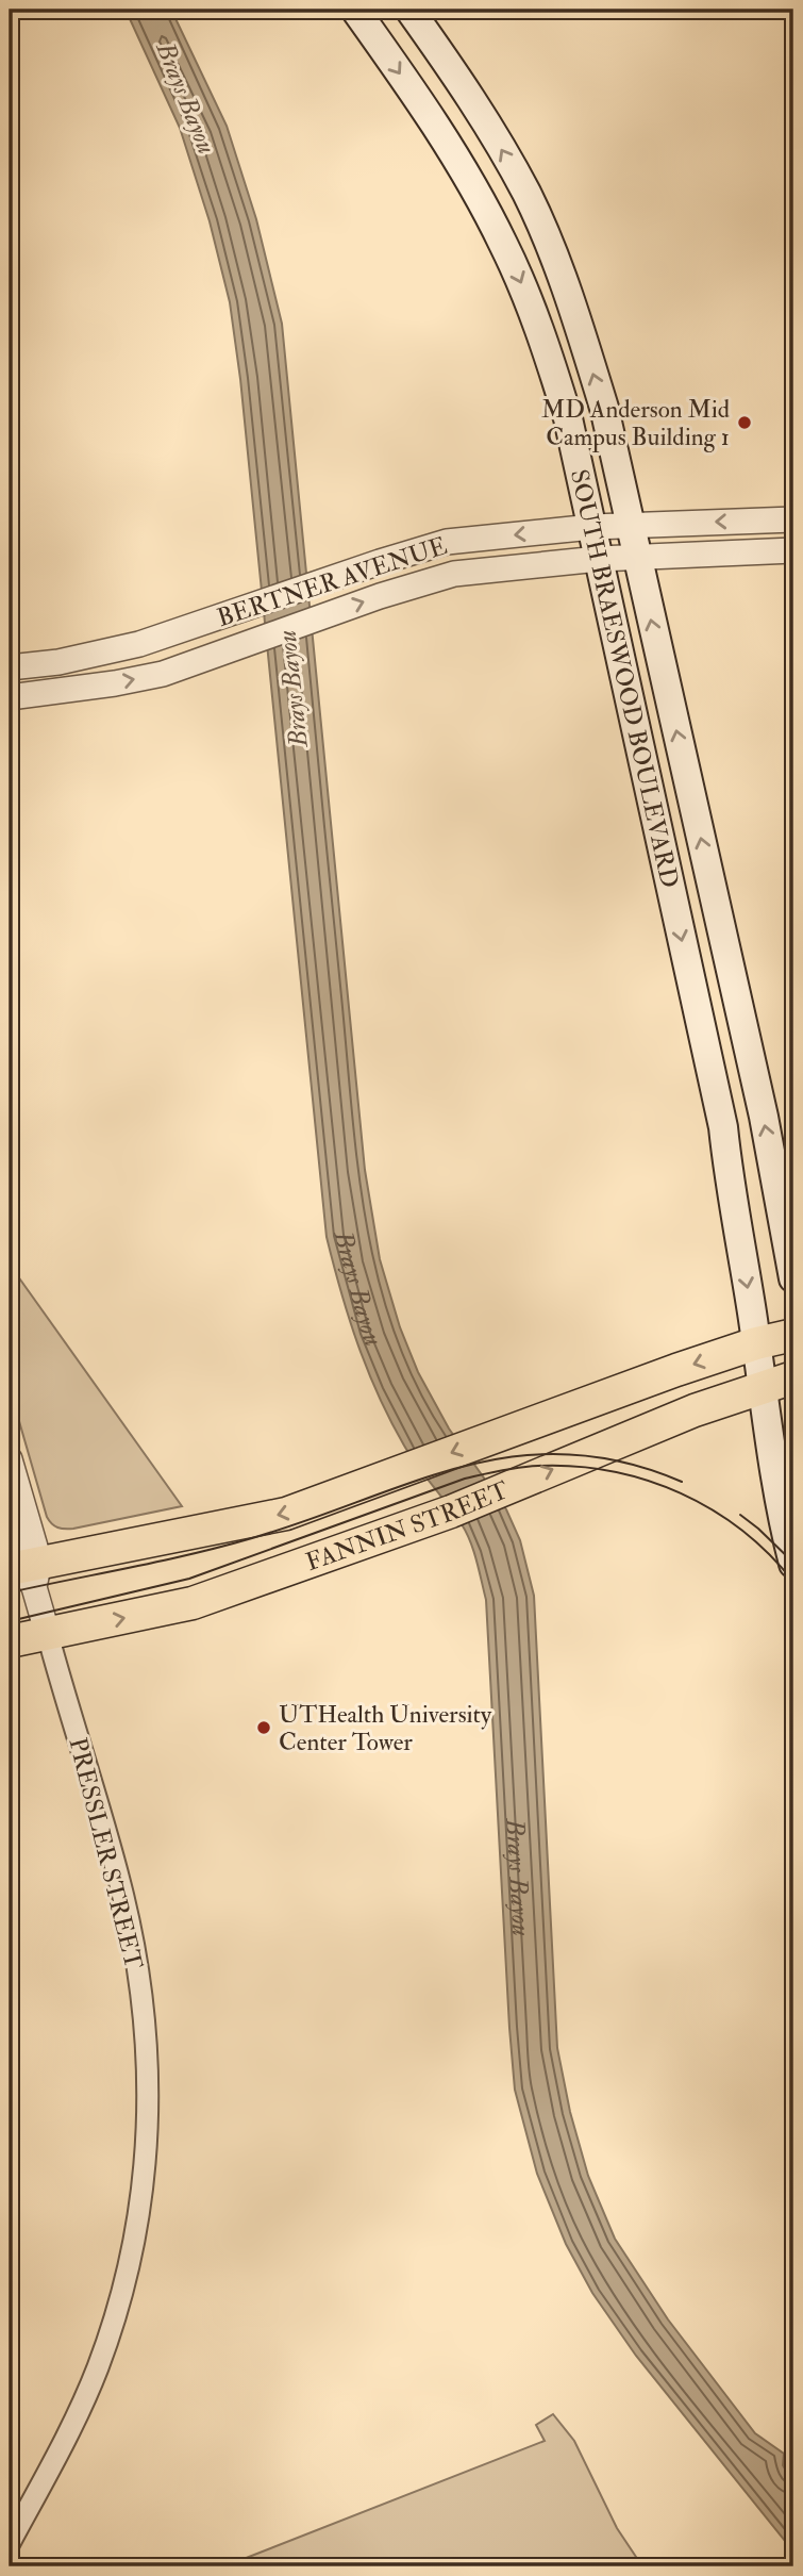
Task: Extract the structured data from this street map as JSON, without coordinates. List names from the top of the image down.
{
  "streets": {
    "main road": ["SOUTH BRAESWOOD BOULEVARD", "FANNIN STREET"],
    "street": ["BERTNER AVENUE", "PRESSLER STREET"]
  },
  "crossings": [
    ["BERTNER AVENUE", "SOUTH BRAESWOOD BOULEVARD"],
    ["SOUTH BRAESWOOD BOULEVARD", "FANNIN STREET"],
    ["FANNIN STREET", "PRESSLER STREET"]
  ],
  "water": ["Brays Bayou"],
  "places": ["MD Anderson Mid Campus Building 1", "UTHealth University Center Tower"]
}
